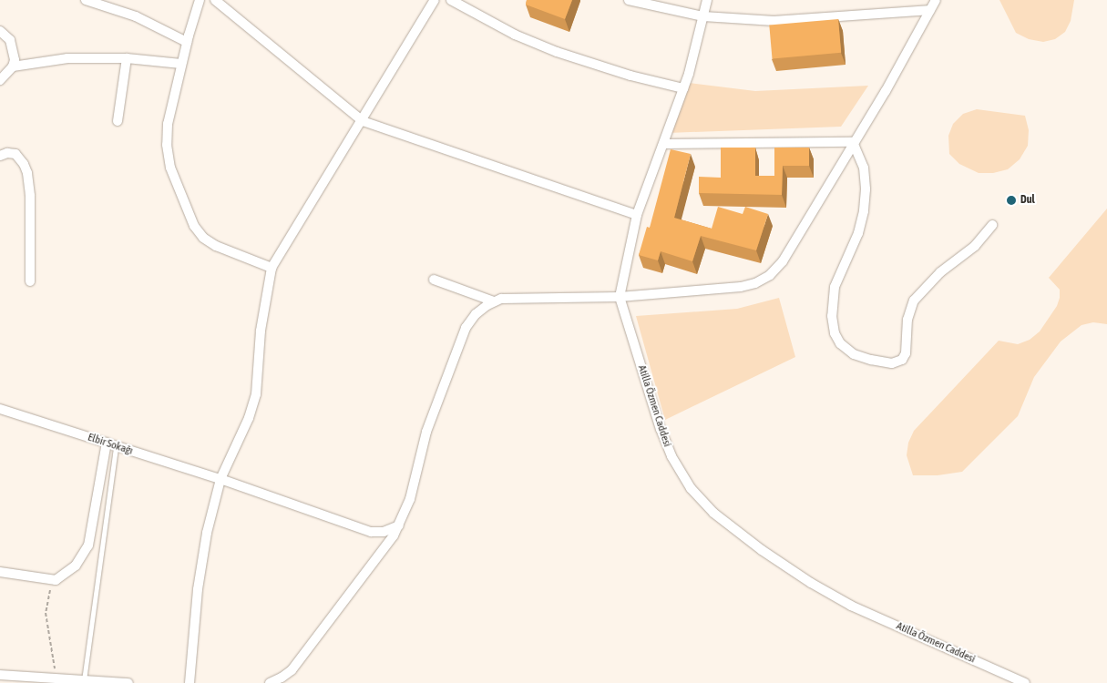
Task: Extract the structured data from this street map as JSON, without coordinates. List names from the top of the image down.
{
  "streets": {
    "street": ["Atilla Özmen Caddesi", "Elbir Sokağı"]
  },
  "places": ["Dul"]
}
